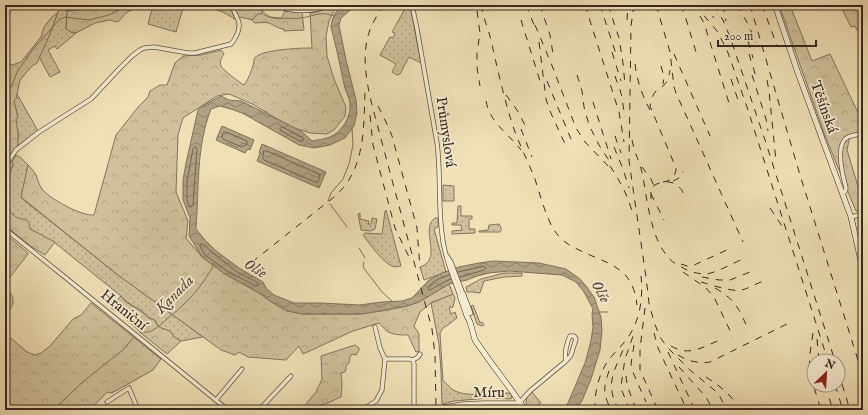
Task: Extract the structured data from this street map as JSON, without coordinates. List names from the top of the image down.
{
  "streets": {
    "main road": ["Těšínská"],
    "street": ["Průmyslová", "Hraniční", "Míru"]
  },
  "water": ["Olše", "Kanada"],
  "scale_bar": "200 m",
  "north": "top right"
}
